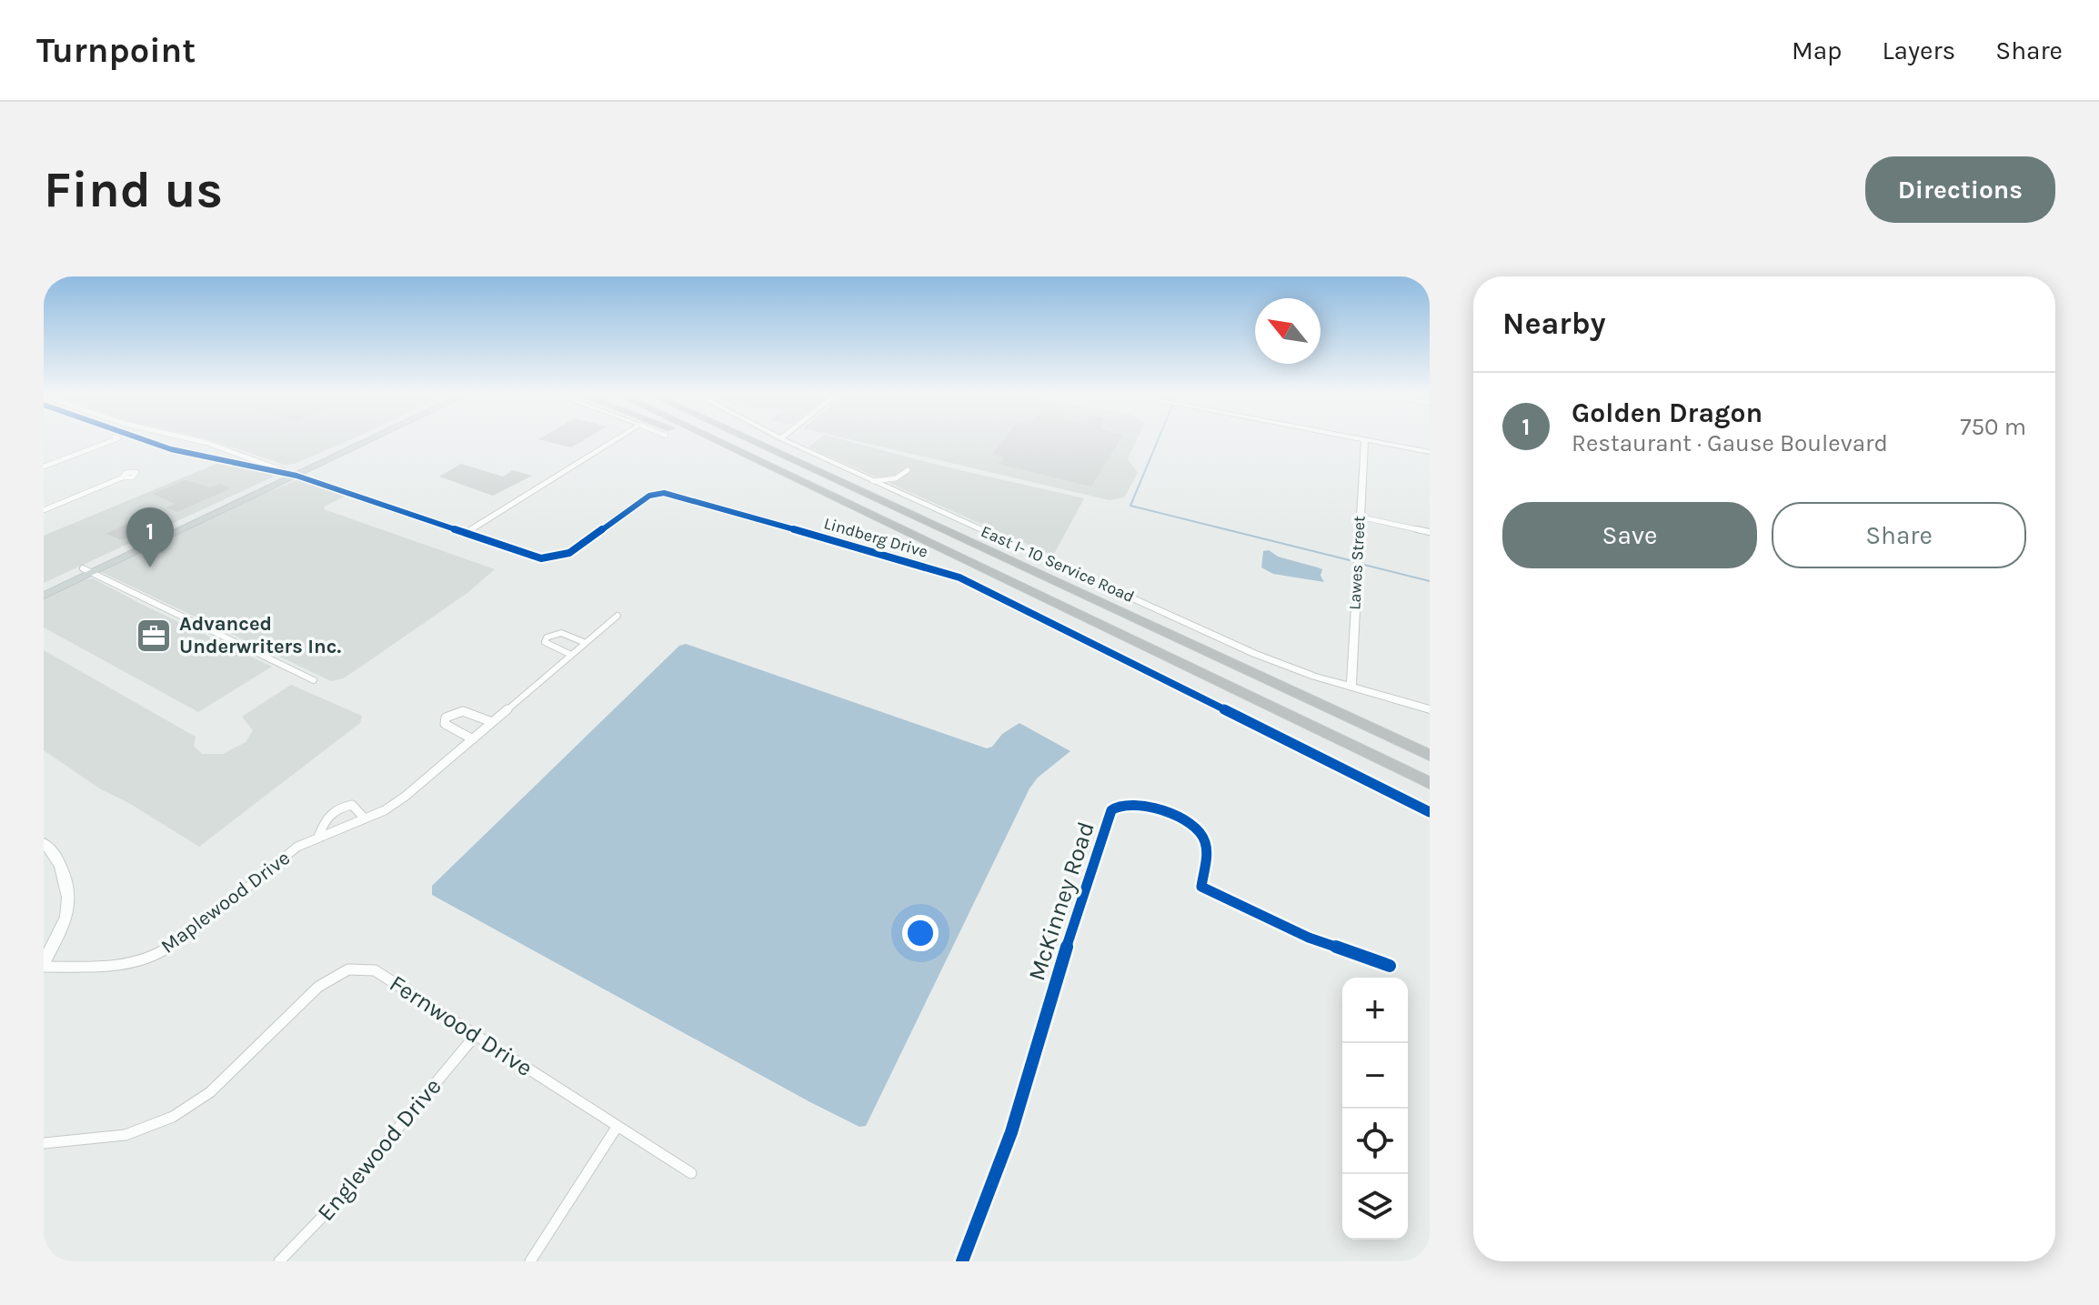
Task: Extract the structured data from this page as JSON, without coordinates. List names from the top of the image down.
{
  "streets": {
    "street": [
      "Lindberg Drive",
      "Lawes Street",
      "East I- 10 Service Road",
      "McKinney Road",
      "Maplewood Drive",
      "Fernwood Drive",
      "Englewood Drive"
    ]
  },
  "crossings": [
    ["Lawes Street", "East I- 10 Service Road"],
    ["Fernwood Drive", "Englewood Drive"]
  ],
  "places": {
    "office": ["Advanced Underwriters Inc."]
  },
  "north": "top left",
  "page": {
    "header": "Turnpoint",
    "nav": ["Map", "Layers", "Share"],
    "buttons": [
      "Directions",
      ["Save", "Share"]
    ],
    "title": "Find us",
    "heading": "Nearby",
    "list": [
      {
        "mark": "1",
        "name": "Golden Dragon",
        "note": "Restaurant · Gause Boulevard",
        "value": "750 m"
      }
    ],
    "pins": "1",
    "map_buttons": ["+", "−"]
  }
}
